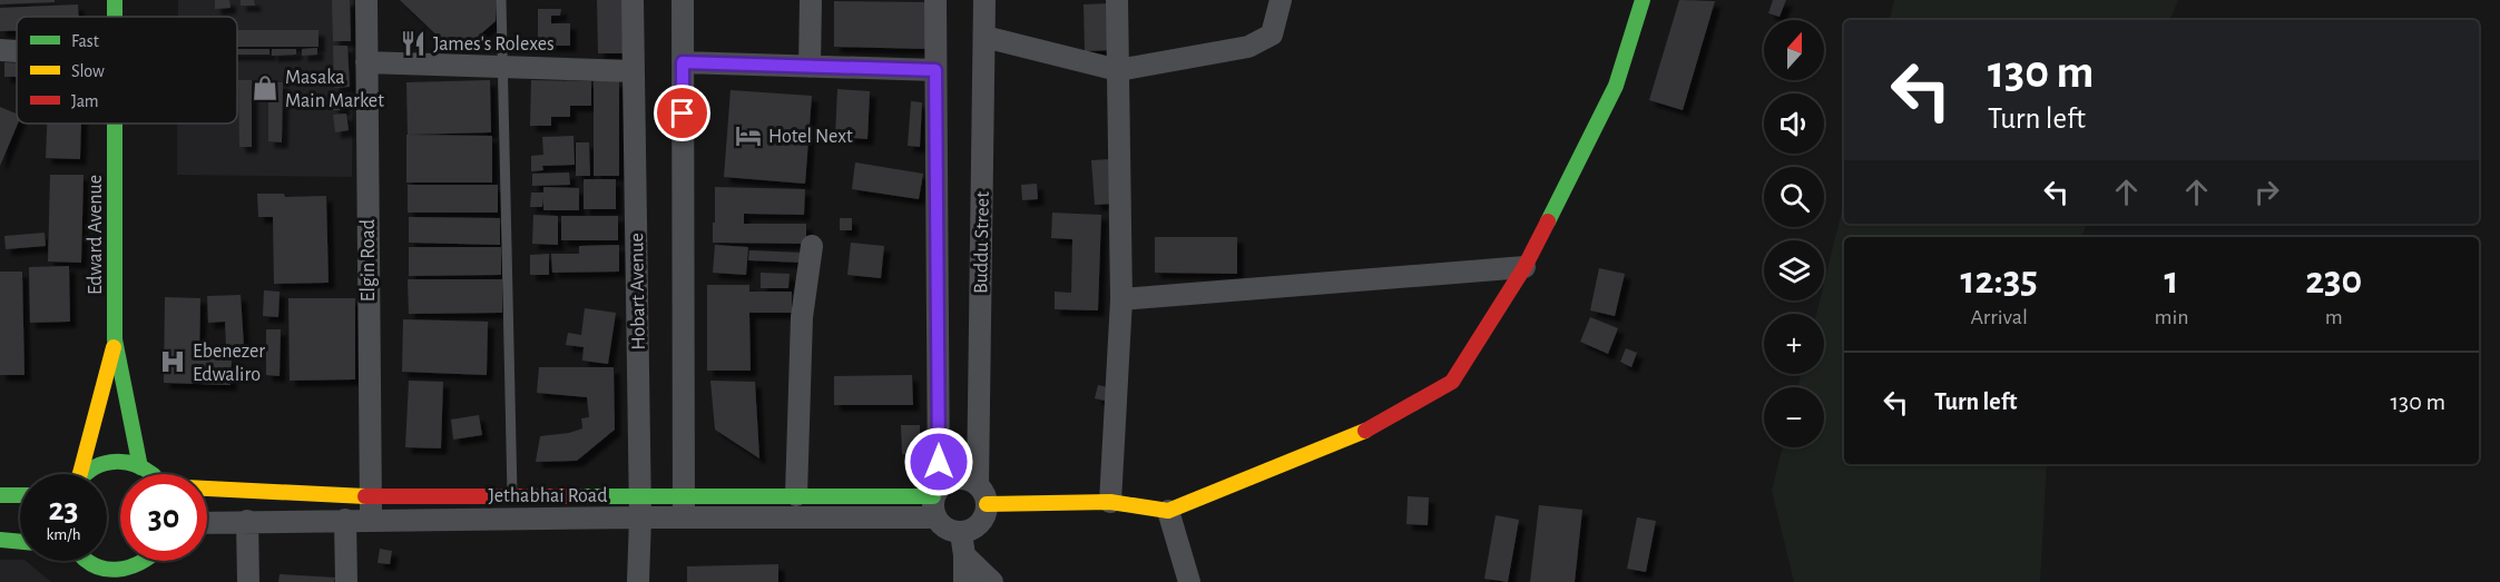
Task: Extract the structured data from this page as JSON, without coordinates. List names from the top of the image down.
{
  "streets": {
    "street": [
      "Edward Avenue",
      "Buddu Street",
      "Elgin Road",
      "Hobart Avenue",
      "Jethabhai Road"
    ]
  },
  "crossings": [
    ["Buddu Street", "Jethabhai Road"],
    ["Elgin Road", "Jethabhai Road"],
    ["Hobart Avenue", "Jethabhai Road"]
  ],
  "places": {
    "restaurant": ["James's Rolexes"],
    "shop": ["Masaka Main Market"],
    "hotel": ["Hotel Next"],
    "hospital": ["Ebenezer Edwaliro"]
  },
  "legend": ["Fast", "Slow", "Jam"],
  "north": "top",
  "page": {
    "map_buttons": ["+", "−"],
    "turn": ["130 m", "Turn left"],
    "eta": [
      "12:35",
      "Arrival",
      "1",
      "min",
      "230",
      "m"
    ],
    "list": [
      {
        "name": "Turn left",
        "value": "130 m"
      }
    ],
    "speed": "23 km/h",
    "limit": "30"
  }
}
